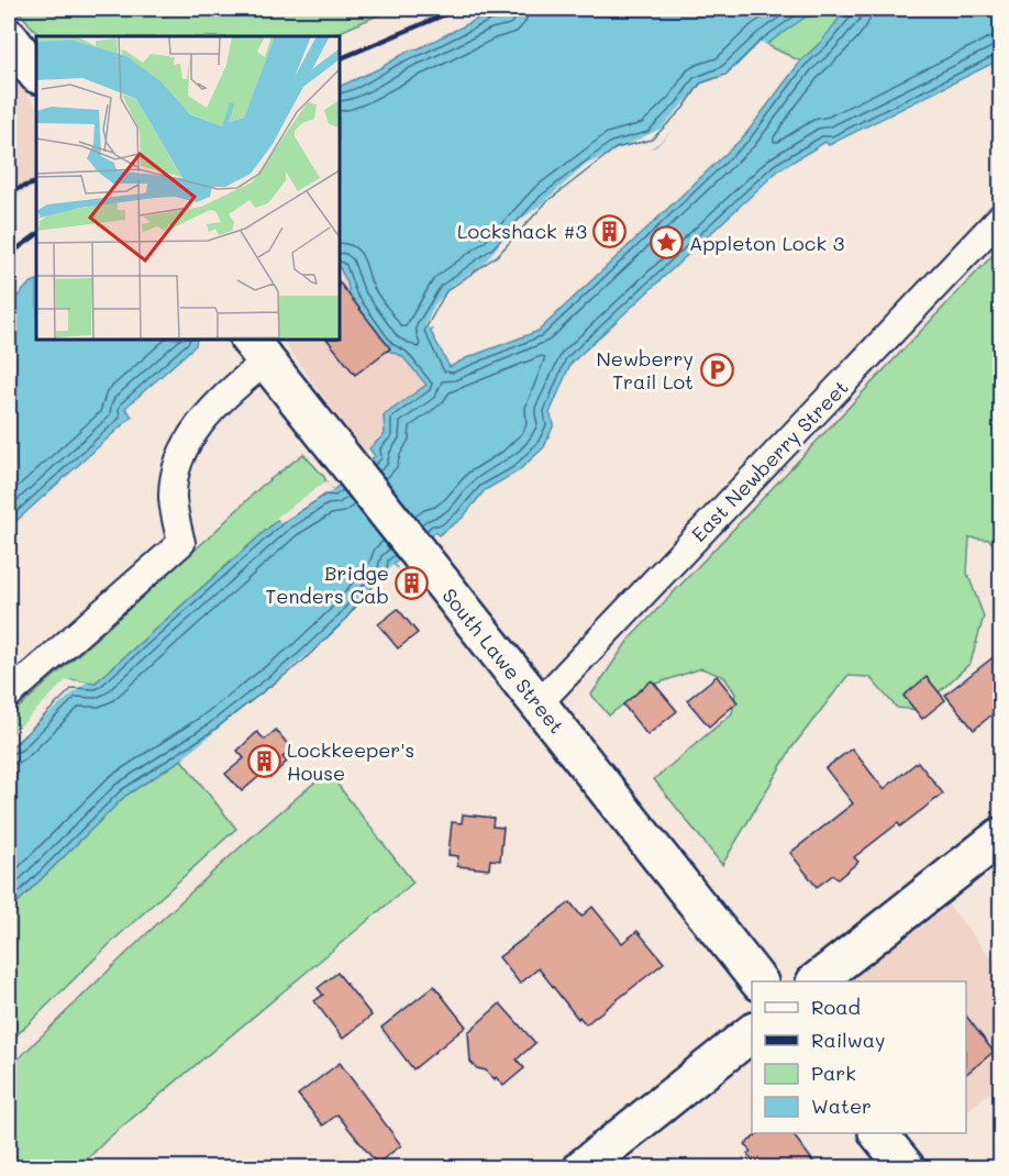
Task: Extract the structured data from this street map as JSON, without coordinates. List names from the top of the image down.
{
  "streets": {
    "main road": ["South Lawe Street"],
    "street": ["East Newberry Street"]
  },
  "crossings": [
    ["East Newberry Street", "South Lawe Street"]
  ],
  "places": {
    "building": ["Lockshack #3", "Bridge Tenders Cab", "Lockkeeper's House"],
    "place": ["Appleton Lock 3"],
    "parking": ["Newberry Trail Lot"]
  },
  "legend": [
    "Road",
    "Railway",
    "Park",
    "Water"
  ]
}
